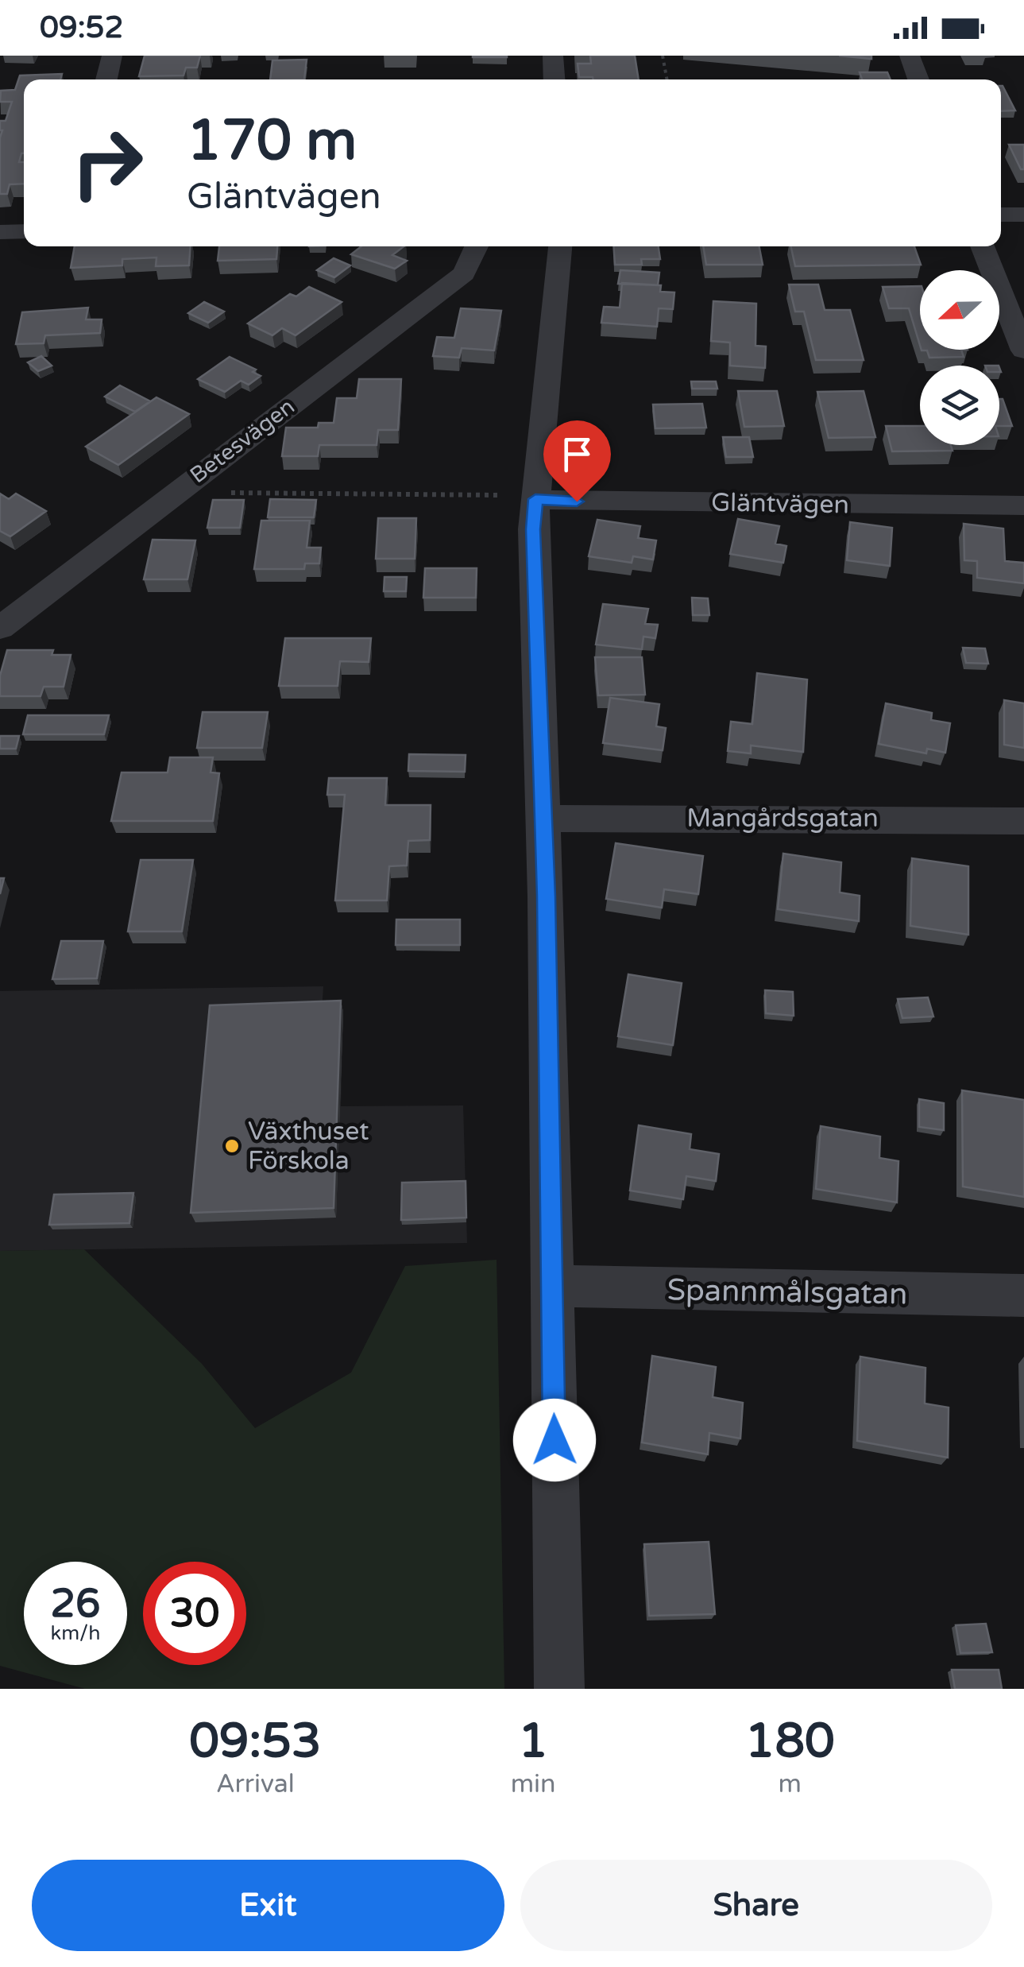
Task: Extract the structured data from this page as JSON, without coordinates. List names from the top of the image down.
{
  "streets": {
    "street": [
      "Betesvägen",
      "Gläntvägen",
      "Mangårdsgatan",
      "Spannmålsgatan"
    ]
  },
  "places": ["Växthuset Förskola"],
  "north": "left",
  "page": {
    "status": "09:52",
    "turn": ["170 m", "Gläntvägen"],
    "speed": "26 km/h",
    "limit": "30",
    "eta": [
      "09:53",
      "Arrival",
      "1",
      "min",
      "180",
      "m"
    ],
    "buttons": ["Exit", "Share"]
  }
}
